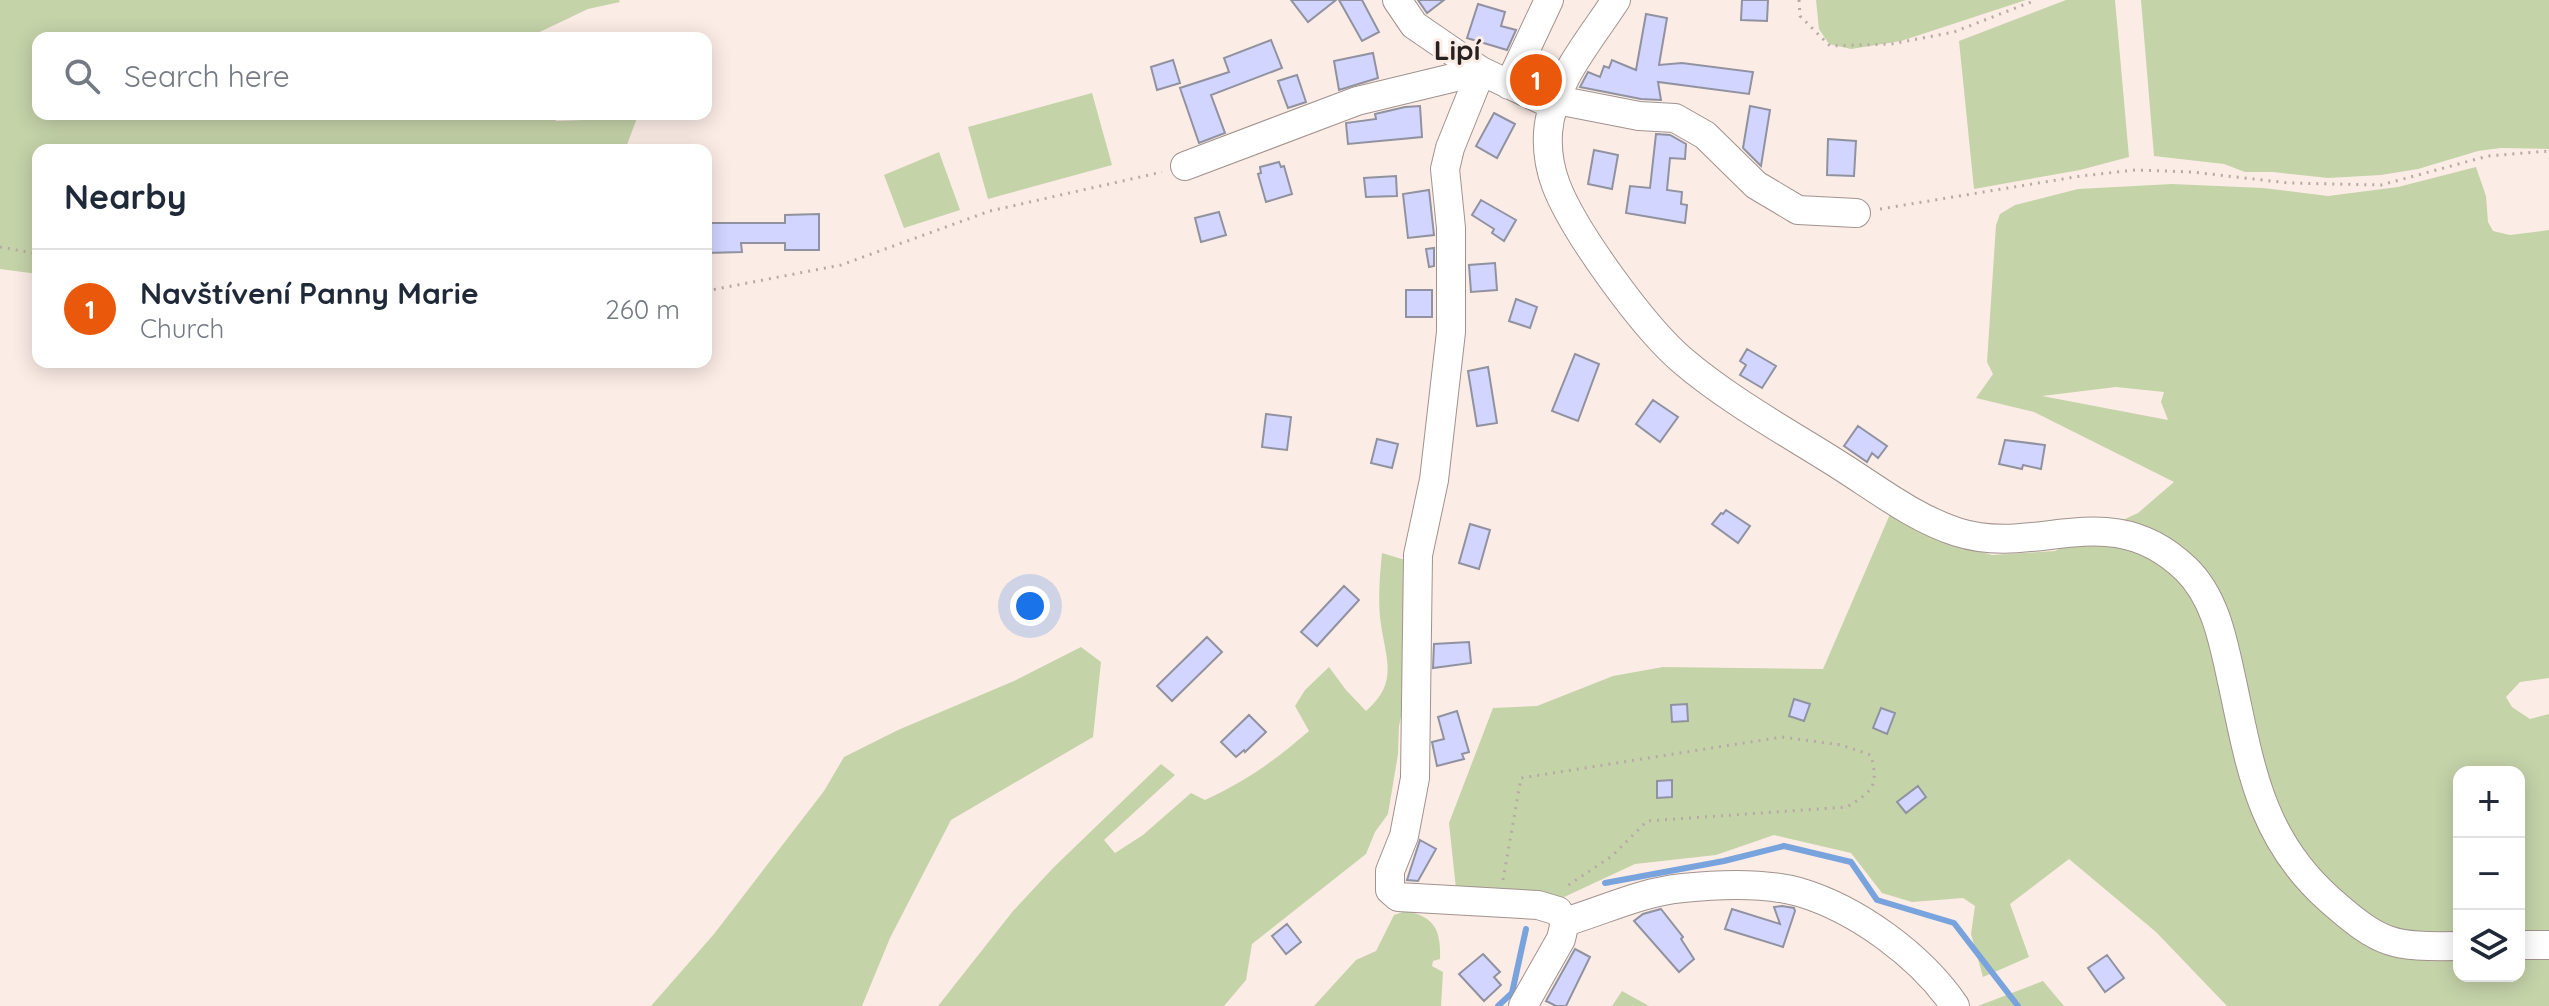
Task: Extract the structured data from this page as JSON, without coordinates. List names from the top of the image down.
{
  "districts": ["Lipí"],
  "page": {
    "search": "Search here",
    "pins": "1",
    "heading": "Nearby",
    "list": [
      {
        "mark": "1",
        "name": "Navštívení Panny Marie",
        "note": "Church",
        "value": "260 m"
      }
    ],
    "map_buttons": ["+", "−"]
  }
}
